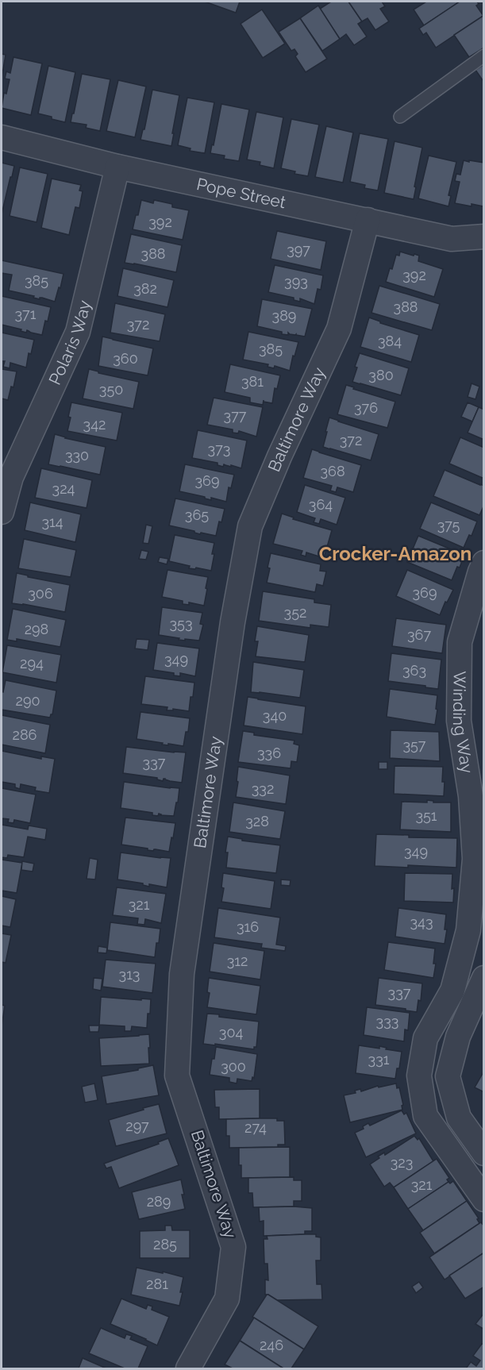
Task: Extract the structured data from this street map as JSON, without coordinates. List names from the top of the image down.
{
  "streets": {
    "street": [
      "Pope Street",
      "Polaris Way",
      "Baltimore Way",
      "Winding Way"
    ]
  },
  "crossings": [
    ["Pope Street", "Polaris Way"],
    ["Pope Street", "Baltimore Way"]
  ],
  "districts": ["Crocker-Amazon"],
  "house_numbers": [
    "392",
    "397",
    "388",
    "392",
    "385",
    "393",
    "382",
    "388",
    "371",
    "389",
    "372",
    "384",
    "385",
    "360",
    "380",
    "381",
    "350",
    "376",
    "377",
    "342",
    "372",
    "373",
    "330",
    "368",
    "369",
    "324",
    "364",
    "365",
    "314",
    "375",
    "369",
    "306",
    "352",
    "353",
    "298",
    "367",
    "349",
    "294",
    "363",
    "290",
    "340",
    "286",
    "357",
    "336",
    "337",
    "332",
    "351",
    "328",
    "349",
    "321",
    "343",
    "316",
    "312",
    "313",
    "337",
    "333",
    "304",
    "331",
    "300",
    "297",
    "274",
    "323",
    "321",
    "289",
    "285",
    "281",
    "246"
  ]
}
